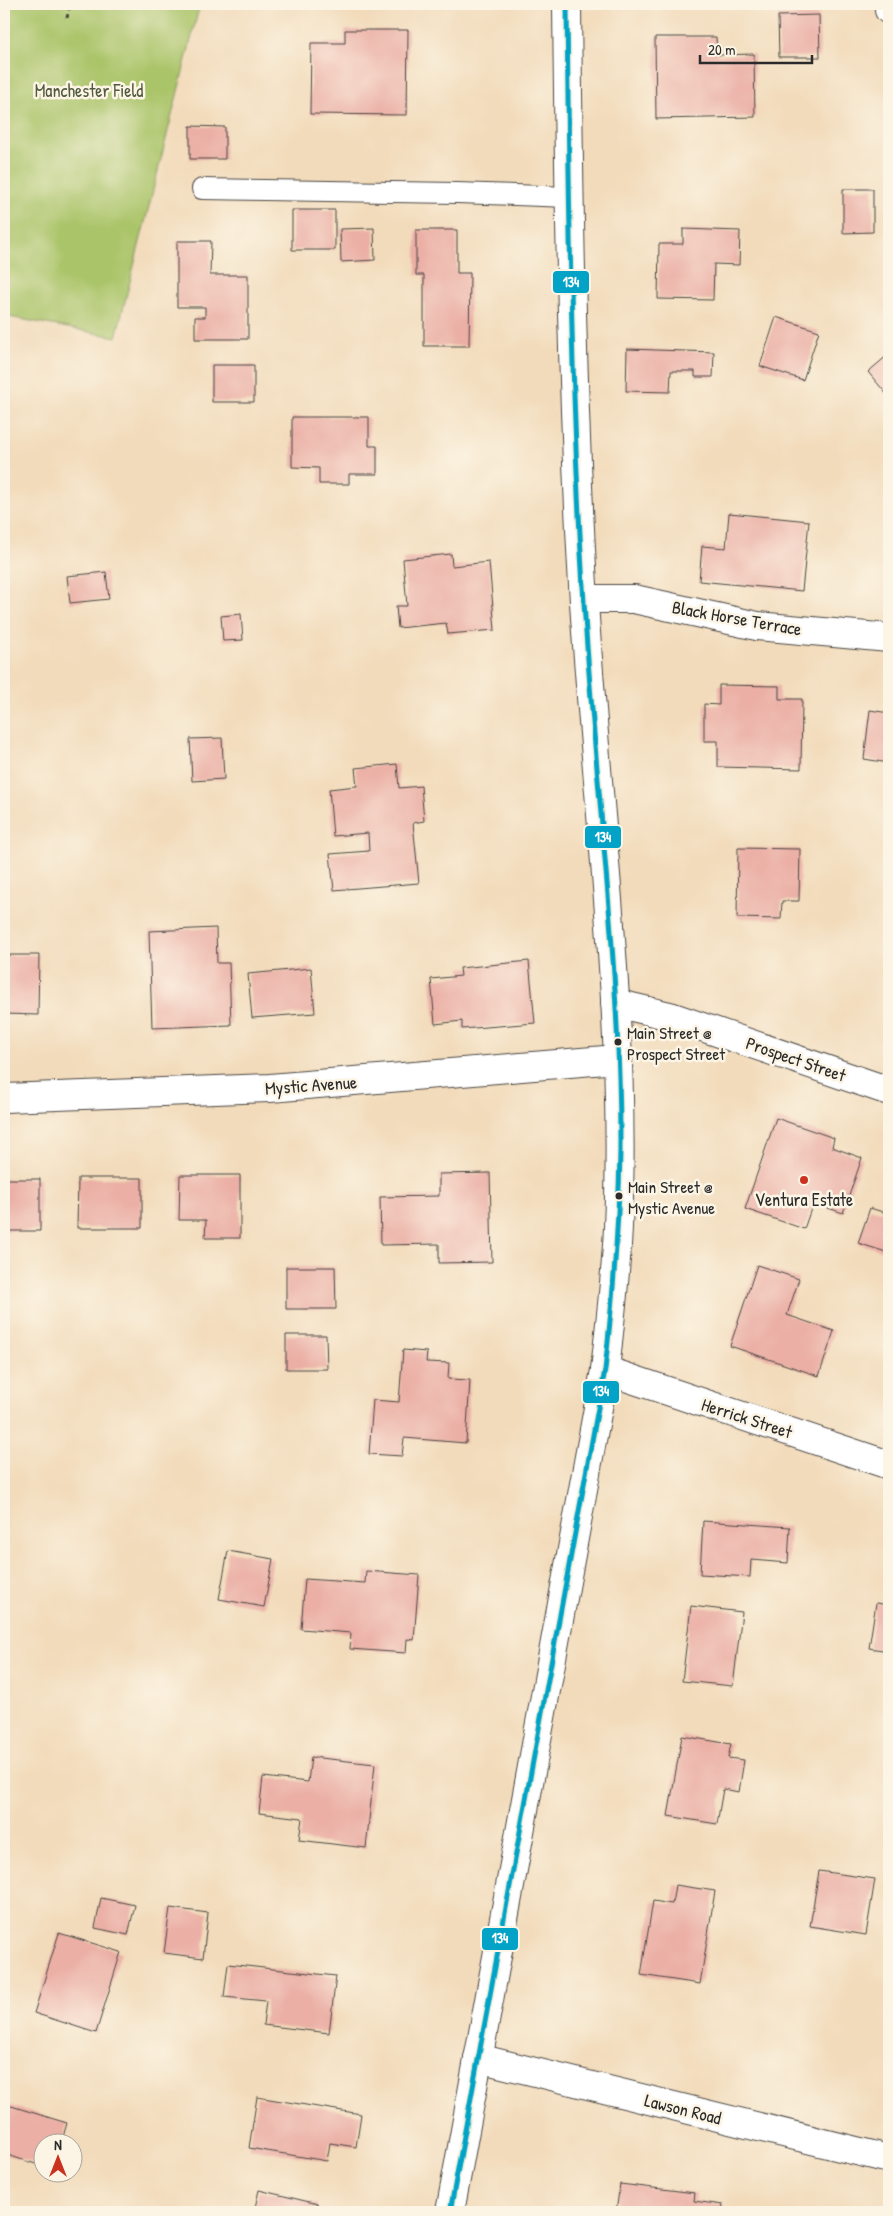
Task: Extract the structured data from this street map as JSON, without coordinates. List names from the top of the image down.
{
  "streets": {
    "main road": [
      "Black Horse Terrace",
      "Prospect Street",
      "Mystic Avenue",
      "Herrick Street",
      "Lawson Road"
    ]
  },
  "parks": ["Manchester Field"],
  "places": ["Main Street @ Prospect Street", "Ventura Estate", "Main Street @ Mystic Avenue"],
  "lines": ["transit line 134"],
  "scale_bar": "20 m",
  "north": "top"
}
